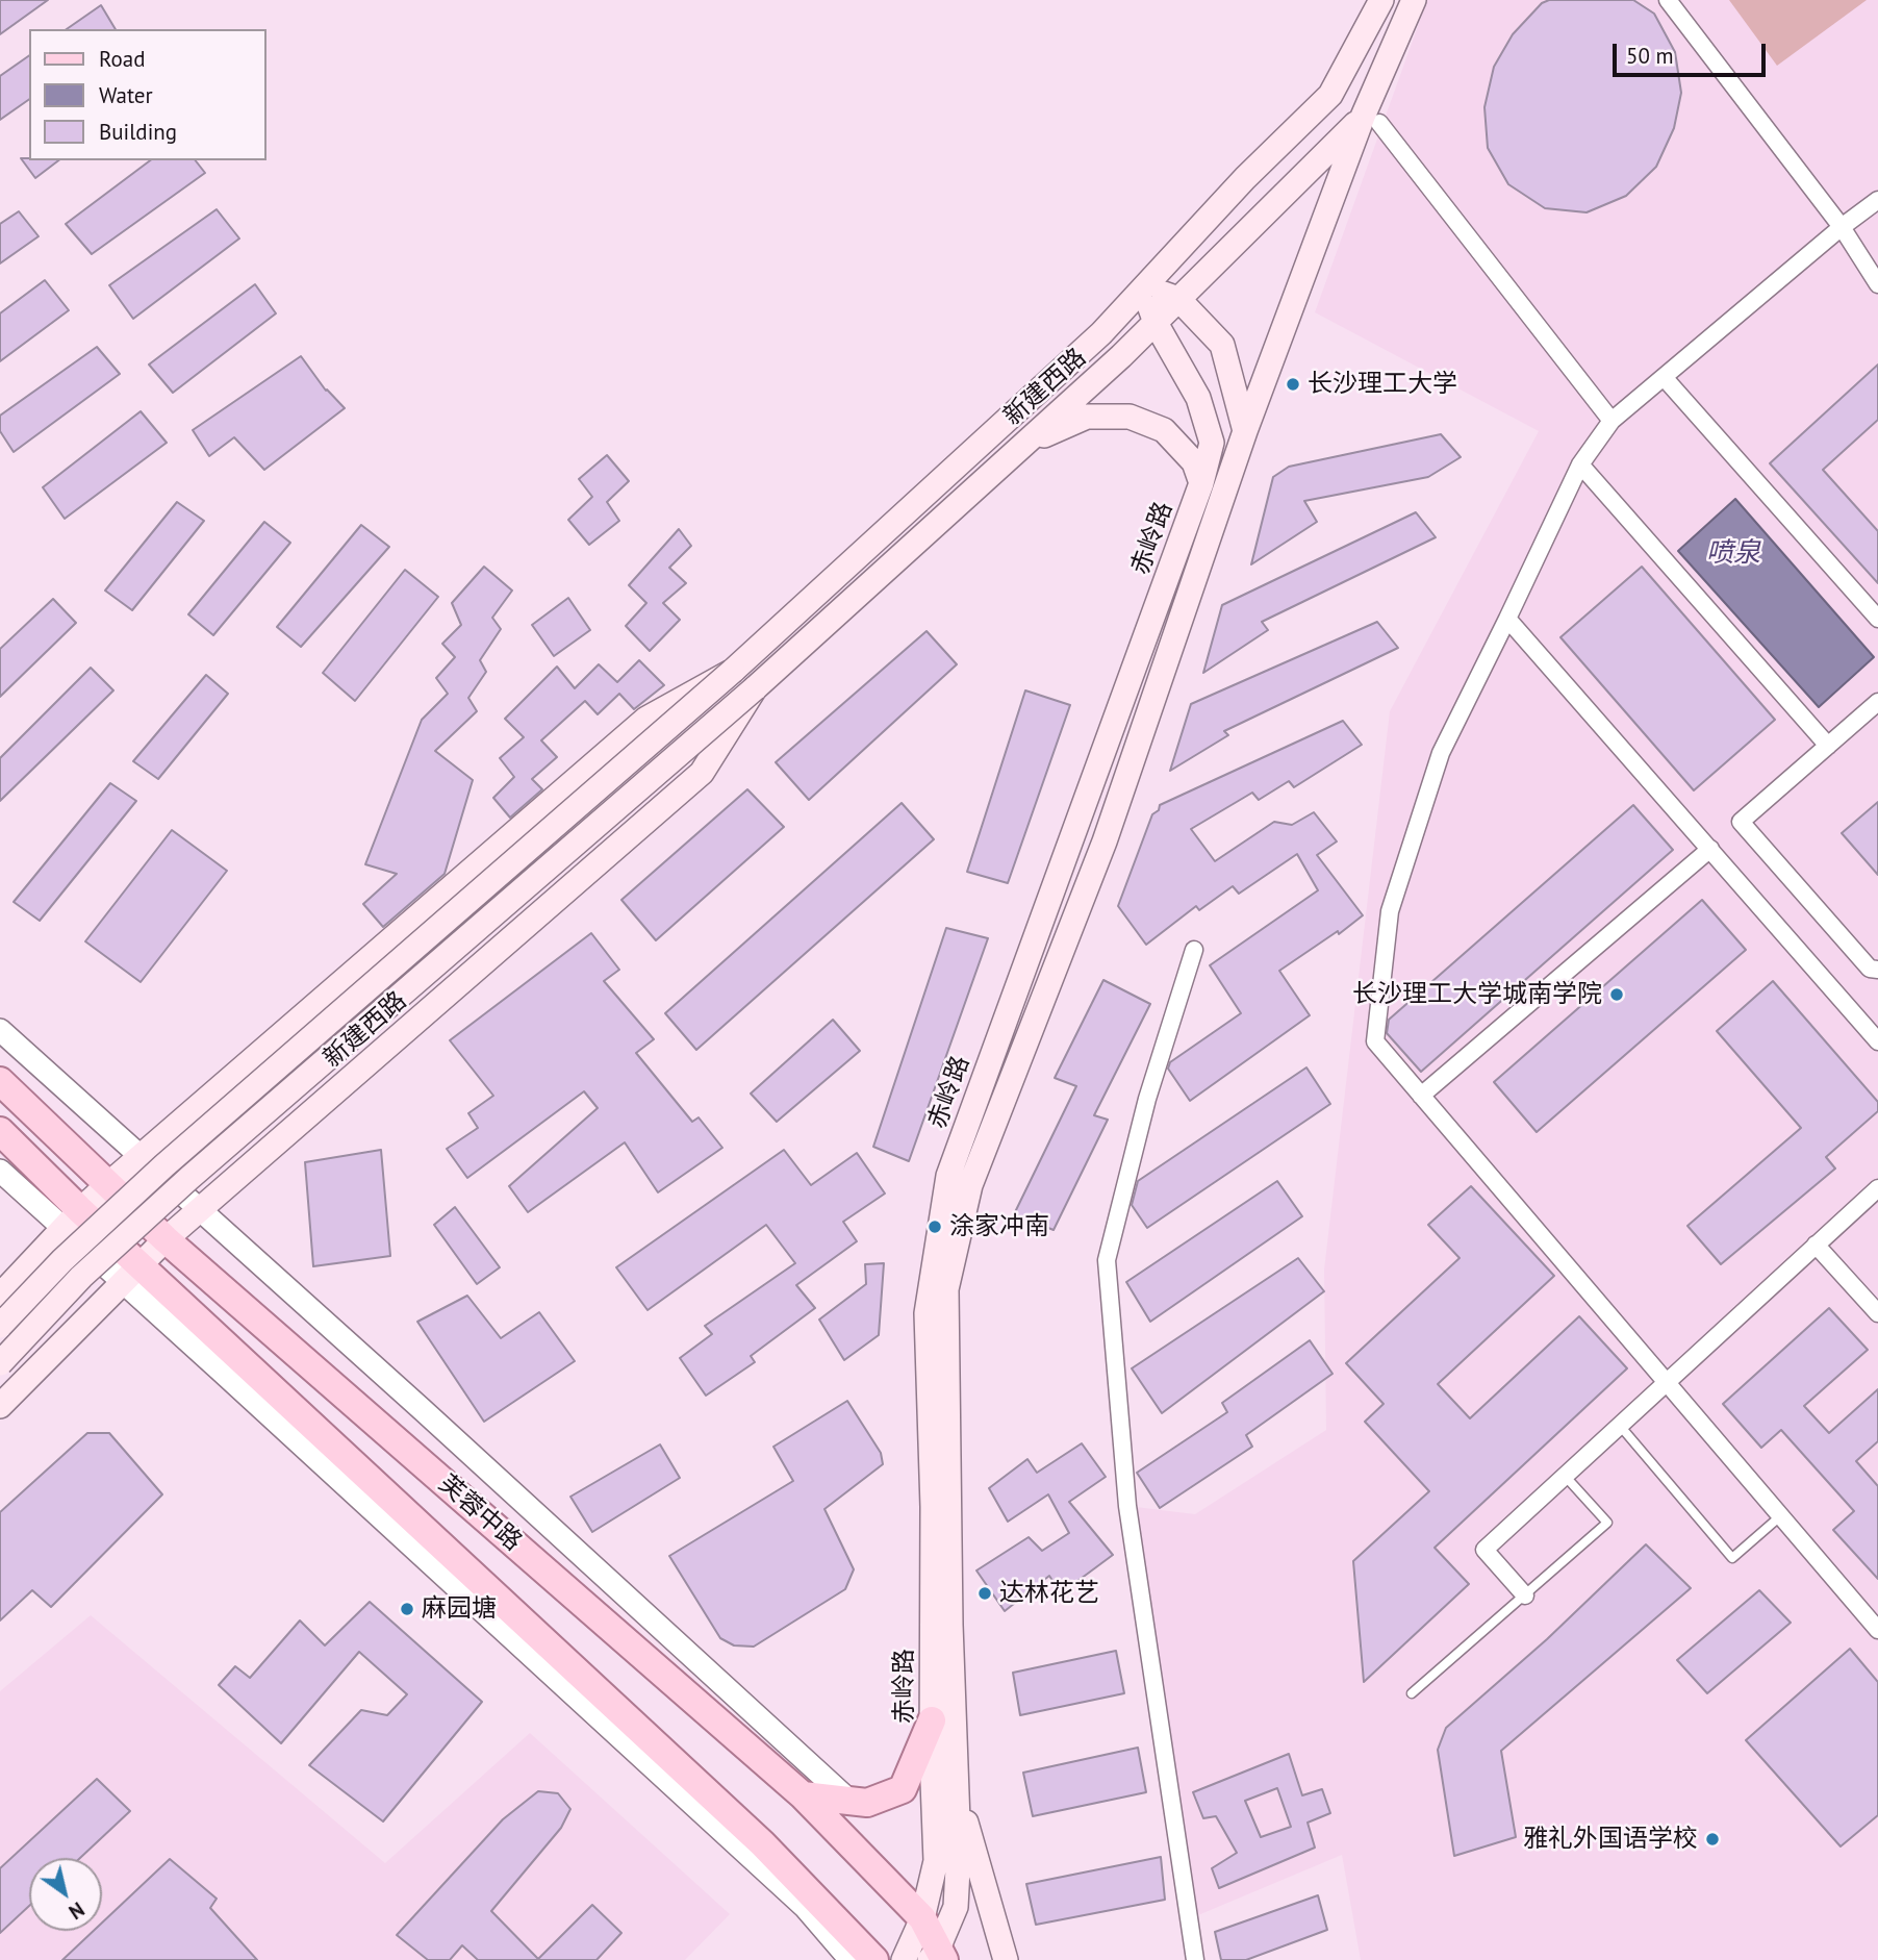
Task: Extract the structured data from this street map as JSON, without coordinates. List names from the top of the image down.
{
  "streets": {
    "main road": ["新建西路", "赤岭路", "芙蓉中路"]
  },
  "crossings": [
    ["新建西路", "赤岭路"],
    ["新建西路", "芙蓉中路"],
    ["赤岭路", "芙蓉中路"]
  ],
  "water": ["喷泉"],
  "places": [
    "长沙理工大学",
    "长沙理工大学城南学院",
    "涂家冲南",
    "达林花艺",
    "麻园塘",
    "雅礼外国语学校"
  ],
  "legend": ["Road", "Water", "Building"],
  "scale_bar": "50 m",
  "north": "bottom right"
}
